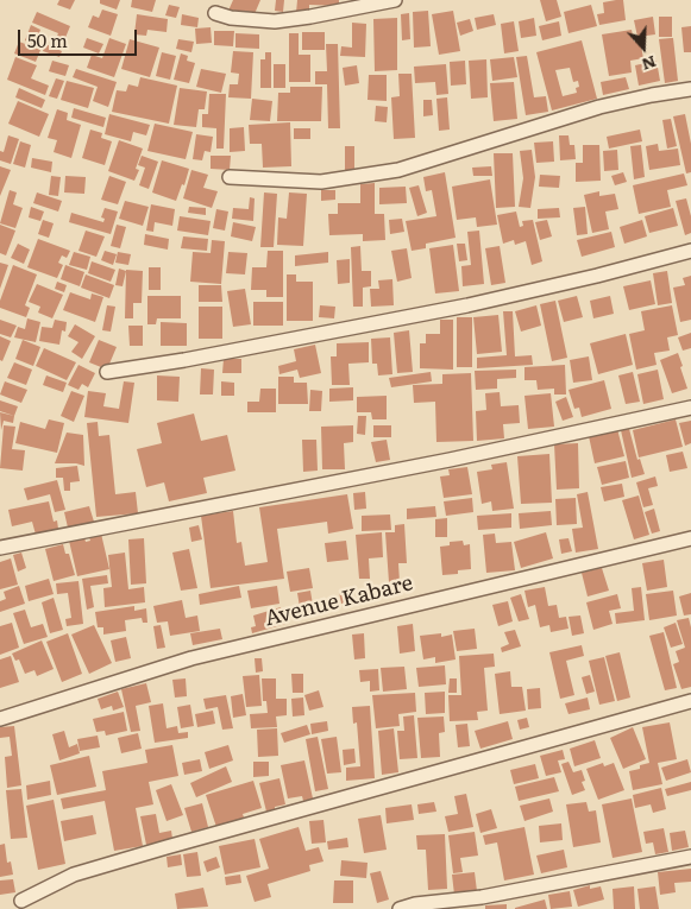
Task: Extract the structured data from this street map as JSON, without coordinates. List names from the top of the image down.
{
  "streets": {
    "street": ["Avenue Kabare"]
  },
  "scale_bar": "50 m",
  "north": "bottom"
}
